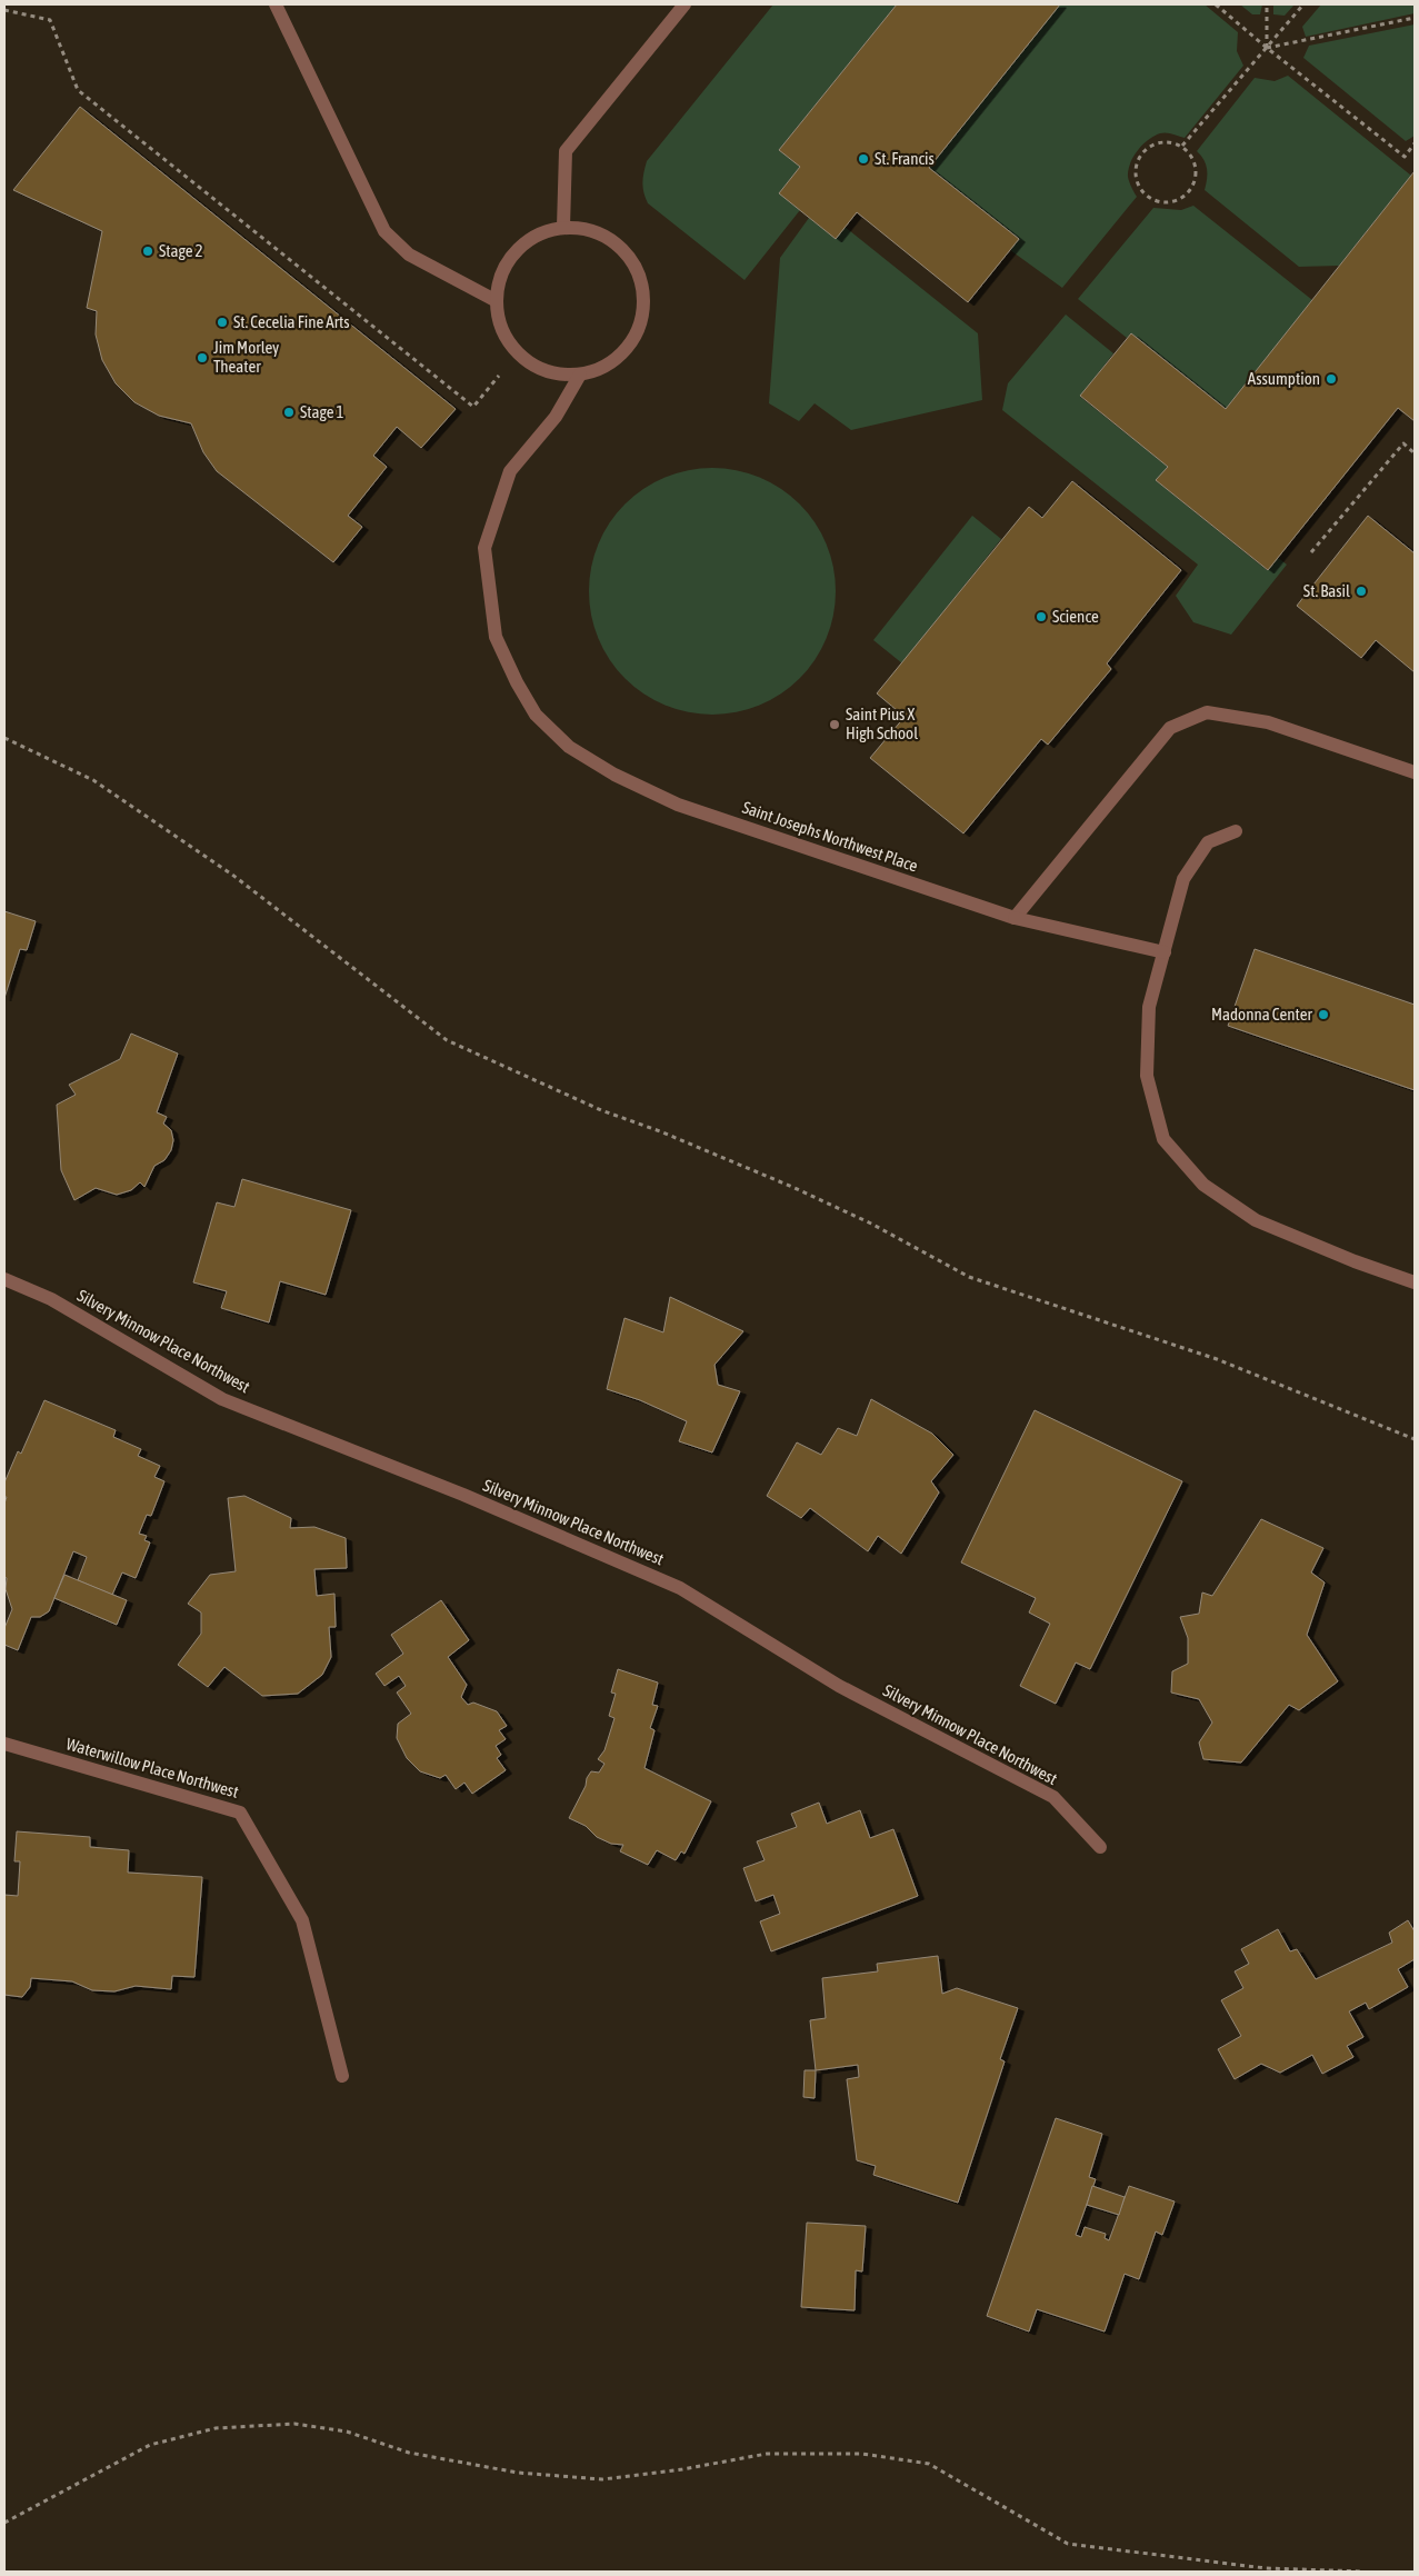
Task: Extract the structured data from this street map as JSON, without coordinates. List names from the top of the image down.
{
  "streets": {
    "street": ["Saint Josephs Northwest Place", "Silvery Minnow Place Northwest", "Waterwillow Place Northwest"]
  },
  "places": [
    "St. Francis",
    "Stage 2",
    "St. Cecelia Fine Arts",
    "Jim Morley Theater",
    "Assumption",
    "Stage 1",
    "St. Basil",
    "Science",
    "Saint Pius X High School",
    "Madonna Center"
  ]
}
